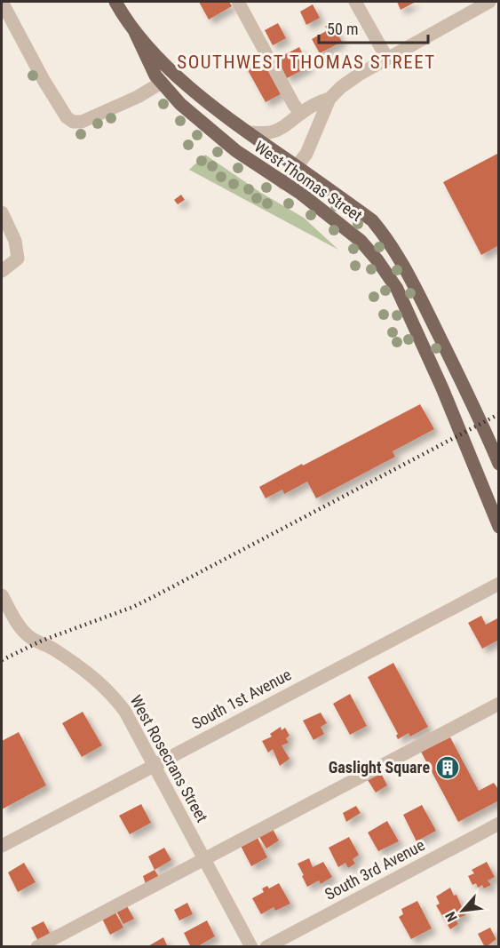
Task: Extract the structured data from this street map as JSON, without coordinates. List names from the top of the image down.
{
  "streets": {
    "main road": ["West Thomas Street"],
    "street": ["South 1st Avenue", "West Rosecrans Street", "South 3rd Avenue"]
  },
  "crossings": [
    ["South 1st Avenue", "West Rosecrans Street"]
  ],
  "districts": ["SOUTHWEST THOMAS STREET"],
  "places": {
    "building": ["Gaslight Square"]
  },
  "scale_bar": "50 m",
  "north": "bottom left"
}
